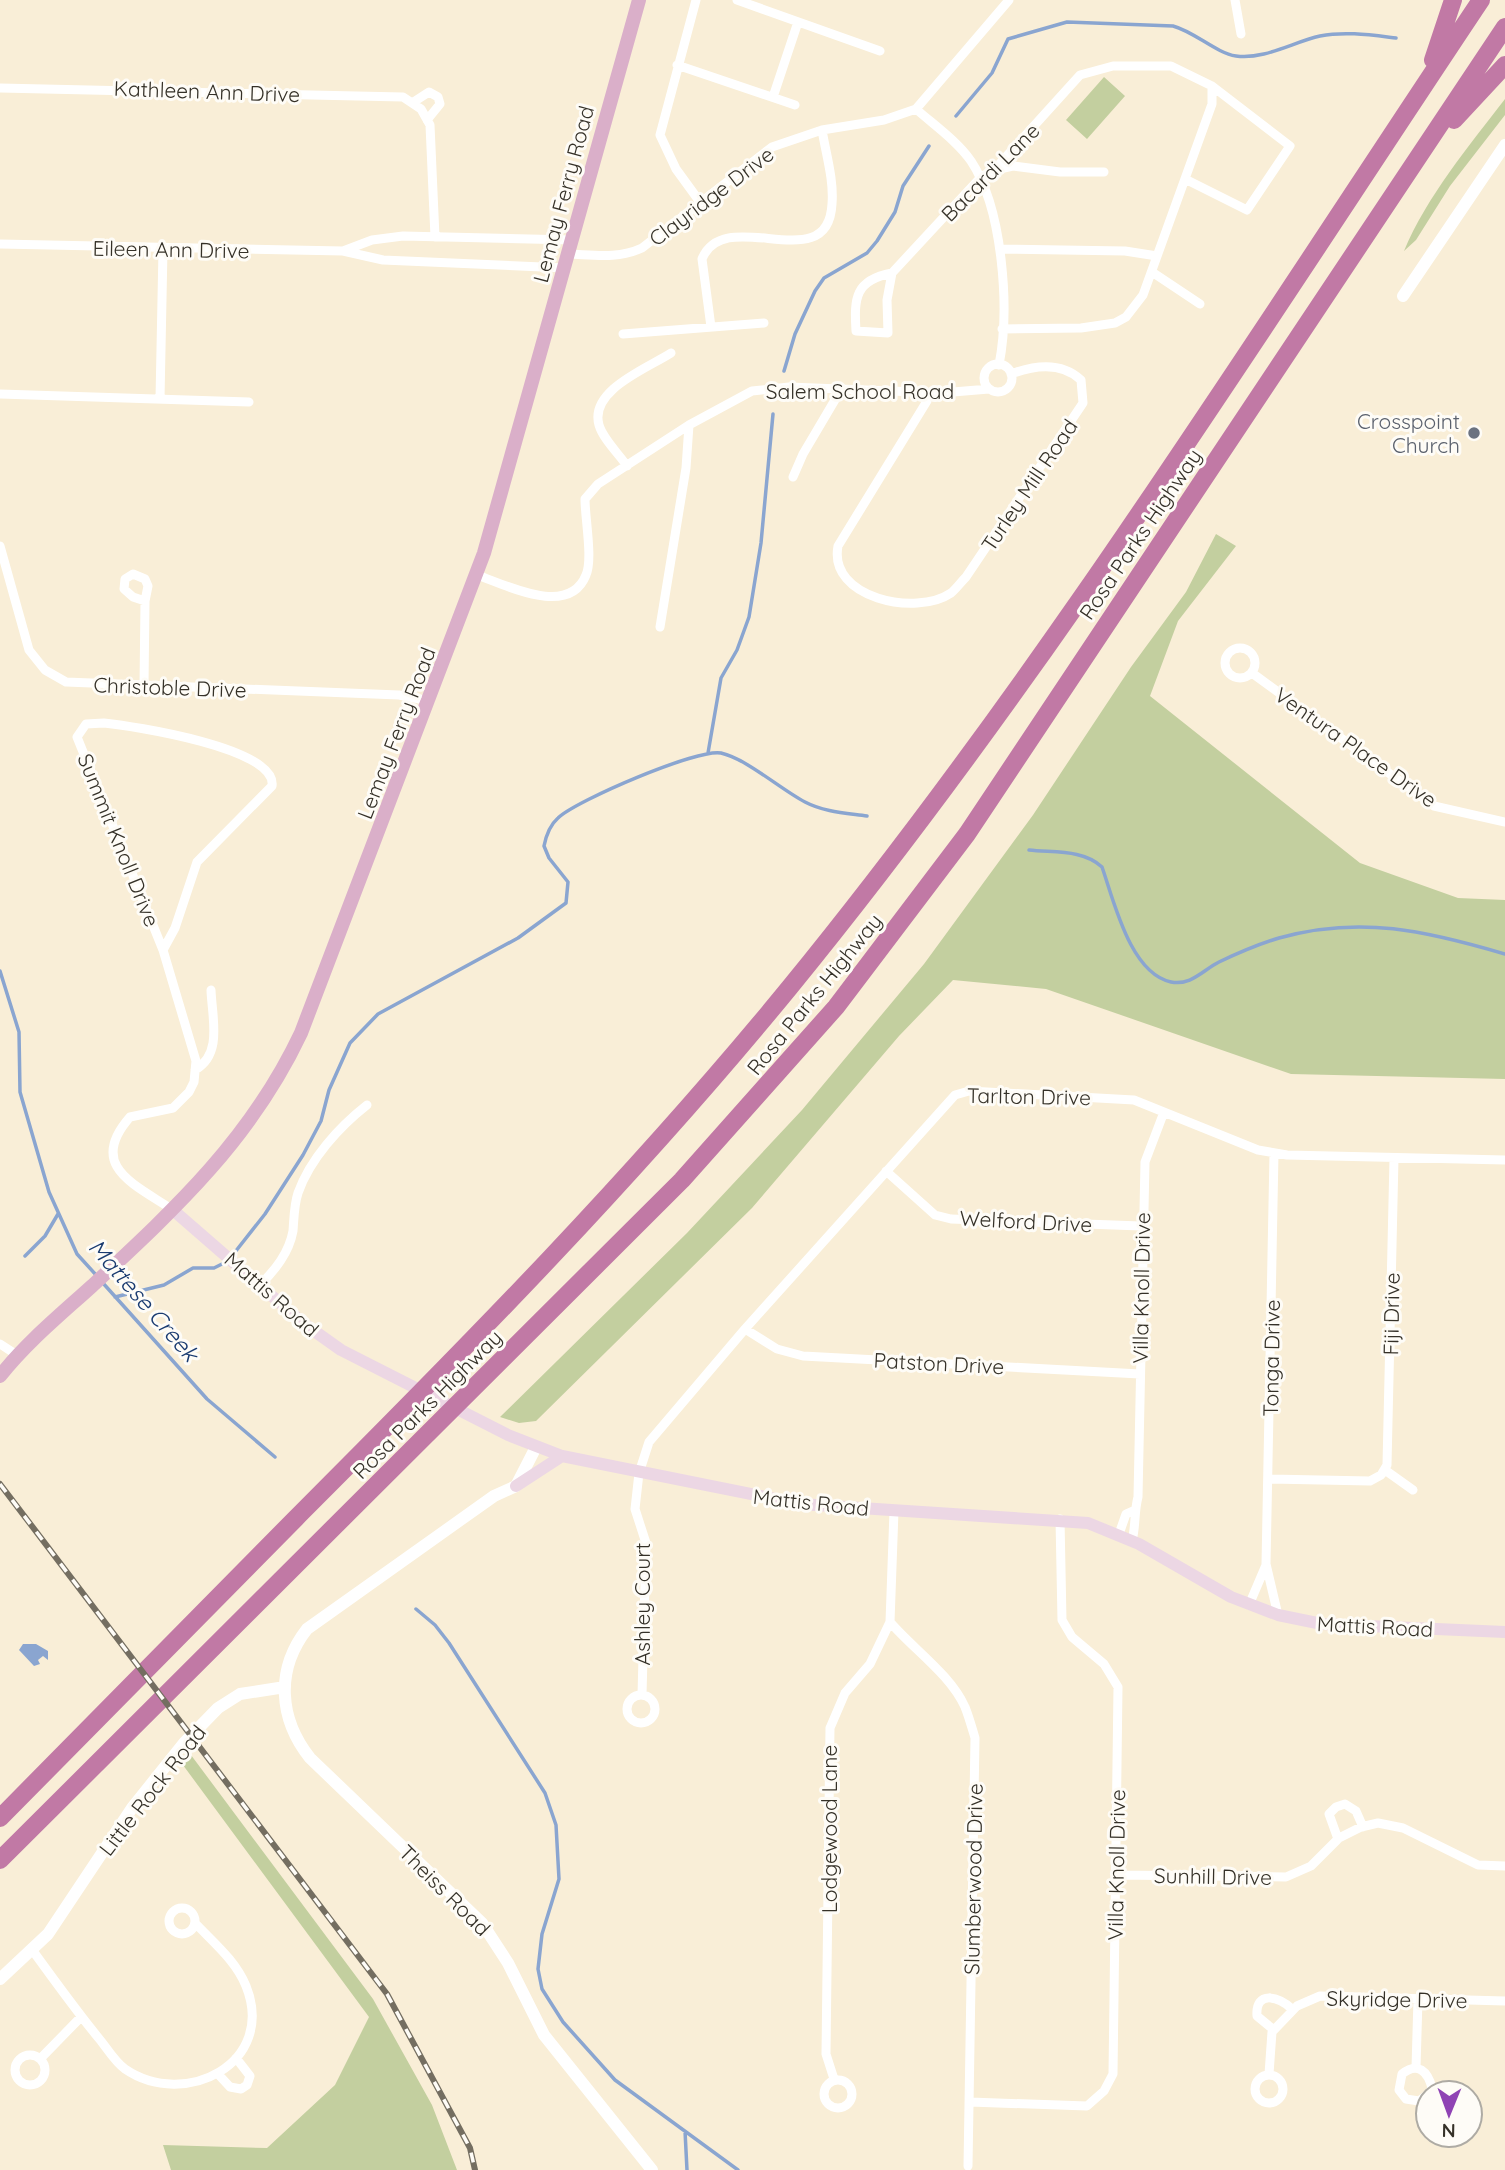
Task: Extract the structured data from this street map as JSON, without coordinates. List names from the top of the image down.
{
  "streets": {
    "highway": ["Rosa Parks Highway"],
    "main road": ["Lemay Ferry Road", "Mattis Road"],
    "street": [
      "Kathleen Ann Drive",
      "Bacardi Lane",
      "Clayridge Drive",
      "Eileen Ann Drive",
      "Salem School Road",
      "Turley Mill Road",
      "Christoble Drive",
      "Ventura Place Drive",
      "Summit Knoll Drive",
      "Tarlton Drive",
      "Welford Drive",
      "Villa Knoll Drive",
      "Fiji Drive",
      "Tonga Drive",
      "Patston Drive",
      "Ashley Court",
      "Little Rock Road",
      "Lodgewood Lane",
      "Sunhill Drive",
      "Slumberwood Drive",
      "Theiss Road",
      "Skyridge Drive"
    ]
  },
  "crossings": [
    ["Kathleen Ann Drive", "Eileen Ann Drive"],
    ["Lemay Ferry Road", "Clayridge Drive"],
    ["Lemay Ferry Road", "Eileen Ann Drive"],
    ["Lemay Ferry Road", "Salem School Road"],
    ["Lemay Ferry Road", "Christoble Drive"],
    ["Lemay Ferry Road", "Mattis Road"],
    ["Clayridge Drive", "Eileen Ann Drive"],
    ["Salem School Road", "Turley Mill Road"],
    ["Tarlton Drive", "Welford Drive"],
    ["Tarlton Drive", "Villa Knoll Drive"],
    ["Tarlton Drive", "Mattis Road"],
    ["Tarlton Drive", "Fiji Drive"],
    ["Tarlton Drive", "Tonga Drive"],
    ["Tarlton Drive", "Patston Drive"],
    ["Tarlton Drive", "Ashley Court"],
    ["Welford Drive", "Villa Knoll Drive"],
    ["Villa Knoll Drive", "Mattis Road"],
    ["Villa Knoll Drive", "Patston Drive"],
    ["Villa Knoll Drive", "Sunhill Drive"],
    ["Villa Knoll Drive", "Slumberwood Drive"],
    ["Mattis Road", "Tonga Drive"],
    ["Mattis Road", "Ashley Court"],
    ["Mattis Road", "Lodgewood Lane"],
    ["Little Rock Road", "Theiss Road"],
    ["Lodgewood Lane", "Slumberwood Drive"]
  ],
  "water": ["Mattese Creek"],
  "places": ["Crosspoint Church"],
  "north": "bottom"
}
